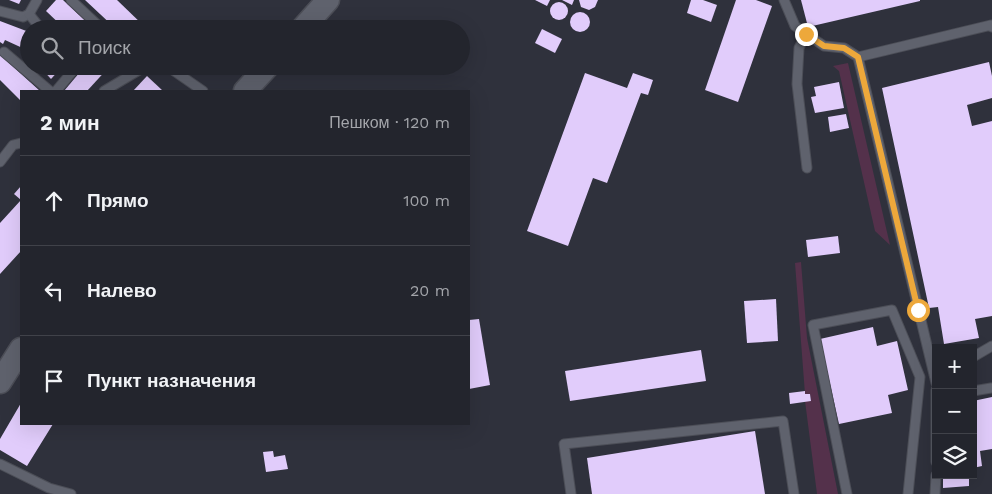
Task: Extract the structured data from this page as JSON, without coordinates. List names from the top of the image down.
{
  "page": {
    "search": "Поиск",
    "heading": ["2 мин", "Пешком · 120 m"],
    "list": [
      ["Прямо", "100 m"],
      ["Налево", "20 m"],
      "Пункт назначения"
    ],
    "map_buttons": ["+", "−"]
  }
}
